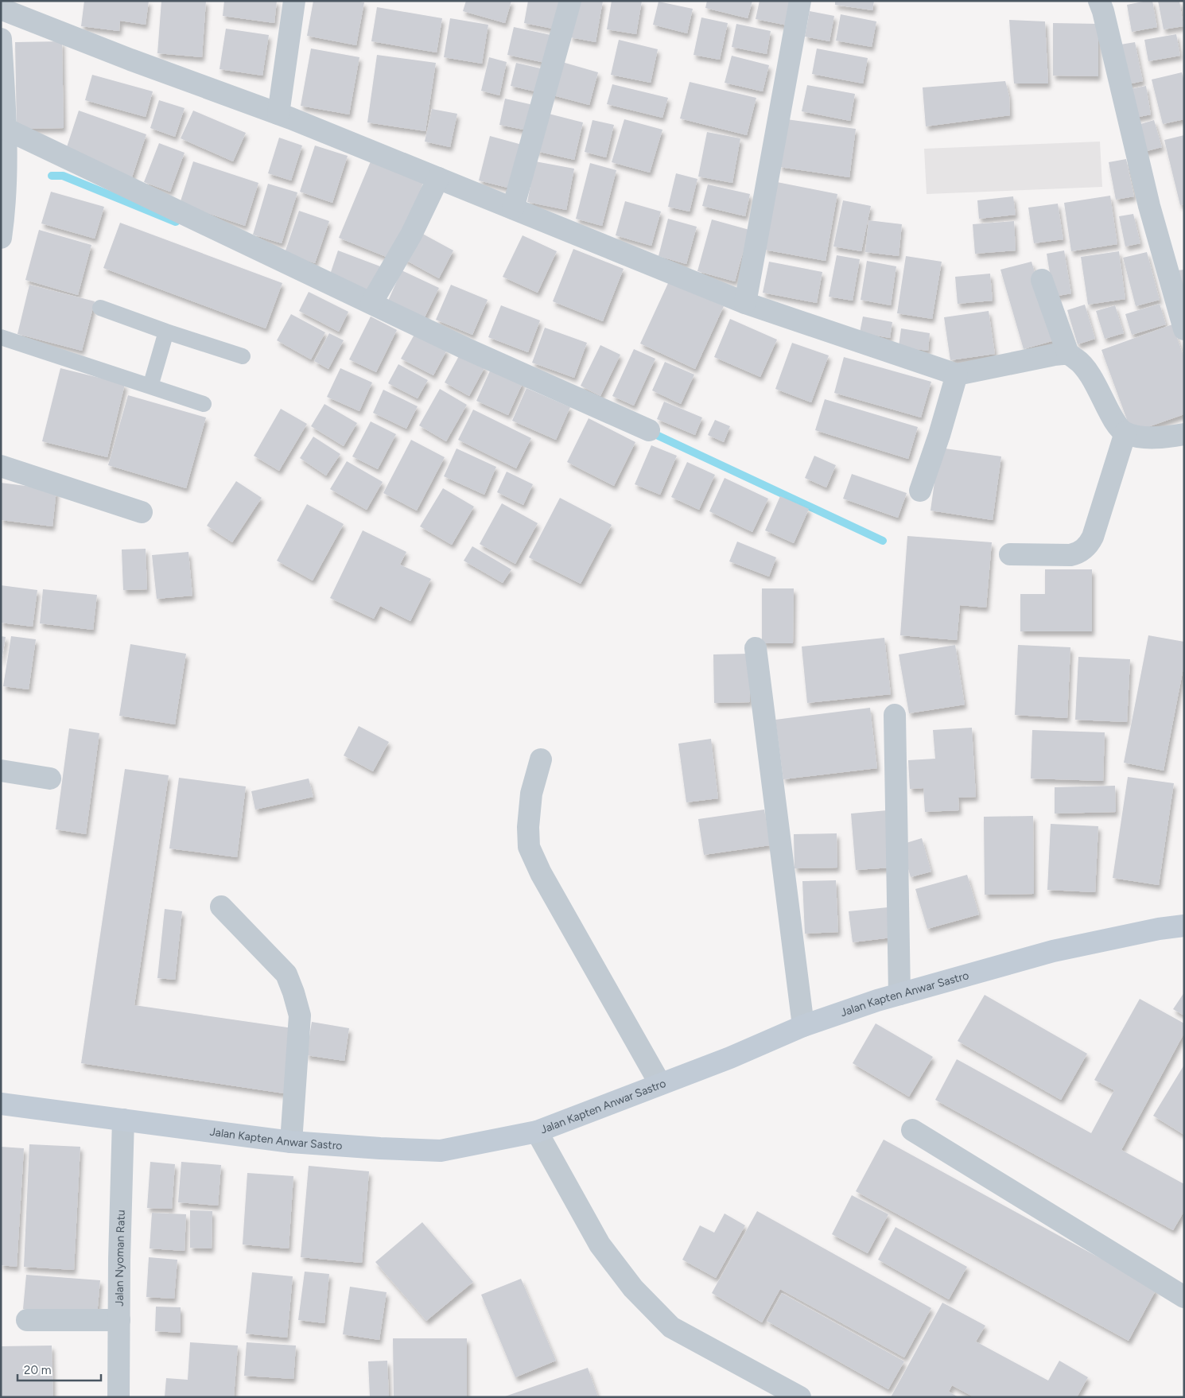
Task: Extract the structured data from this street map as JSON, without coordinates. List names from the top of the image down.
{
  "streets": {
    "street": ["Jalan Kapten Anwar Sastro", "Jalan Nyoman Ratu"]
  },
  "crossings": [
    ["Jalan Kapten Anwar Sastro", "Jalan Nyoman Ratu"]
  ],
  "scale_bar": "20 m"
}
